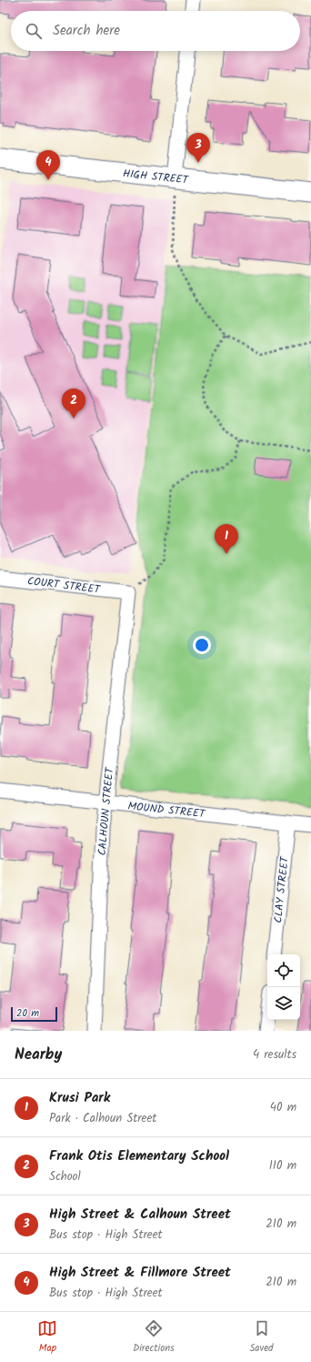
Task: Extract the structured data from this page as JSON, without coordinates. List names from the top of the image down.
{
  "streets": {
    "main road": ["HIGH STREET"],
    "street": [
      "COURT STREET",
      "MOUND STREET",
      "CALHOUN STREET",
      "CLAY STREET"
    ]
  },
  "crossings": [
    ["COURT STREET", "CALHOUN STREET"],
    ["MOUND STREET", "CALHOUN STREET"],
    ["MOUND STREET", "CLAY STREET"]
  ],
  "scale_bar": "20 m",
  "page": {
    "search": "Search here",
    "pins": [
      "3",
      "4",
      "2",
      "1"
    ],
    "scale": "20 m",
    "heading": ["Nearby", "4 results"],
    "list": [
      {
        "mark": "1",
        "name": "Krusi Park",
        "note": "Park · Calhoun Street",
        "value": "40 m"
      },
      {
        "mark": "2",
        "name": "Frank Otis Elementary School",
        "note": "School",
        "value": "110 m"
      },
      {
        "mark": "3",
        "name": "High Street & Calhoun Street",
        "note": "Bus stop · High Street",
        "value": "210 m"
      },
      {
        "mark": "4",
        "name": "High Street & Fillmore Street",
        "note": "Bus stop · High Street",
        "value": "210 m"
      }
    ],
    "nav": ["Map", "Directions", "Saved"]
  }
}
